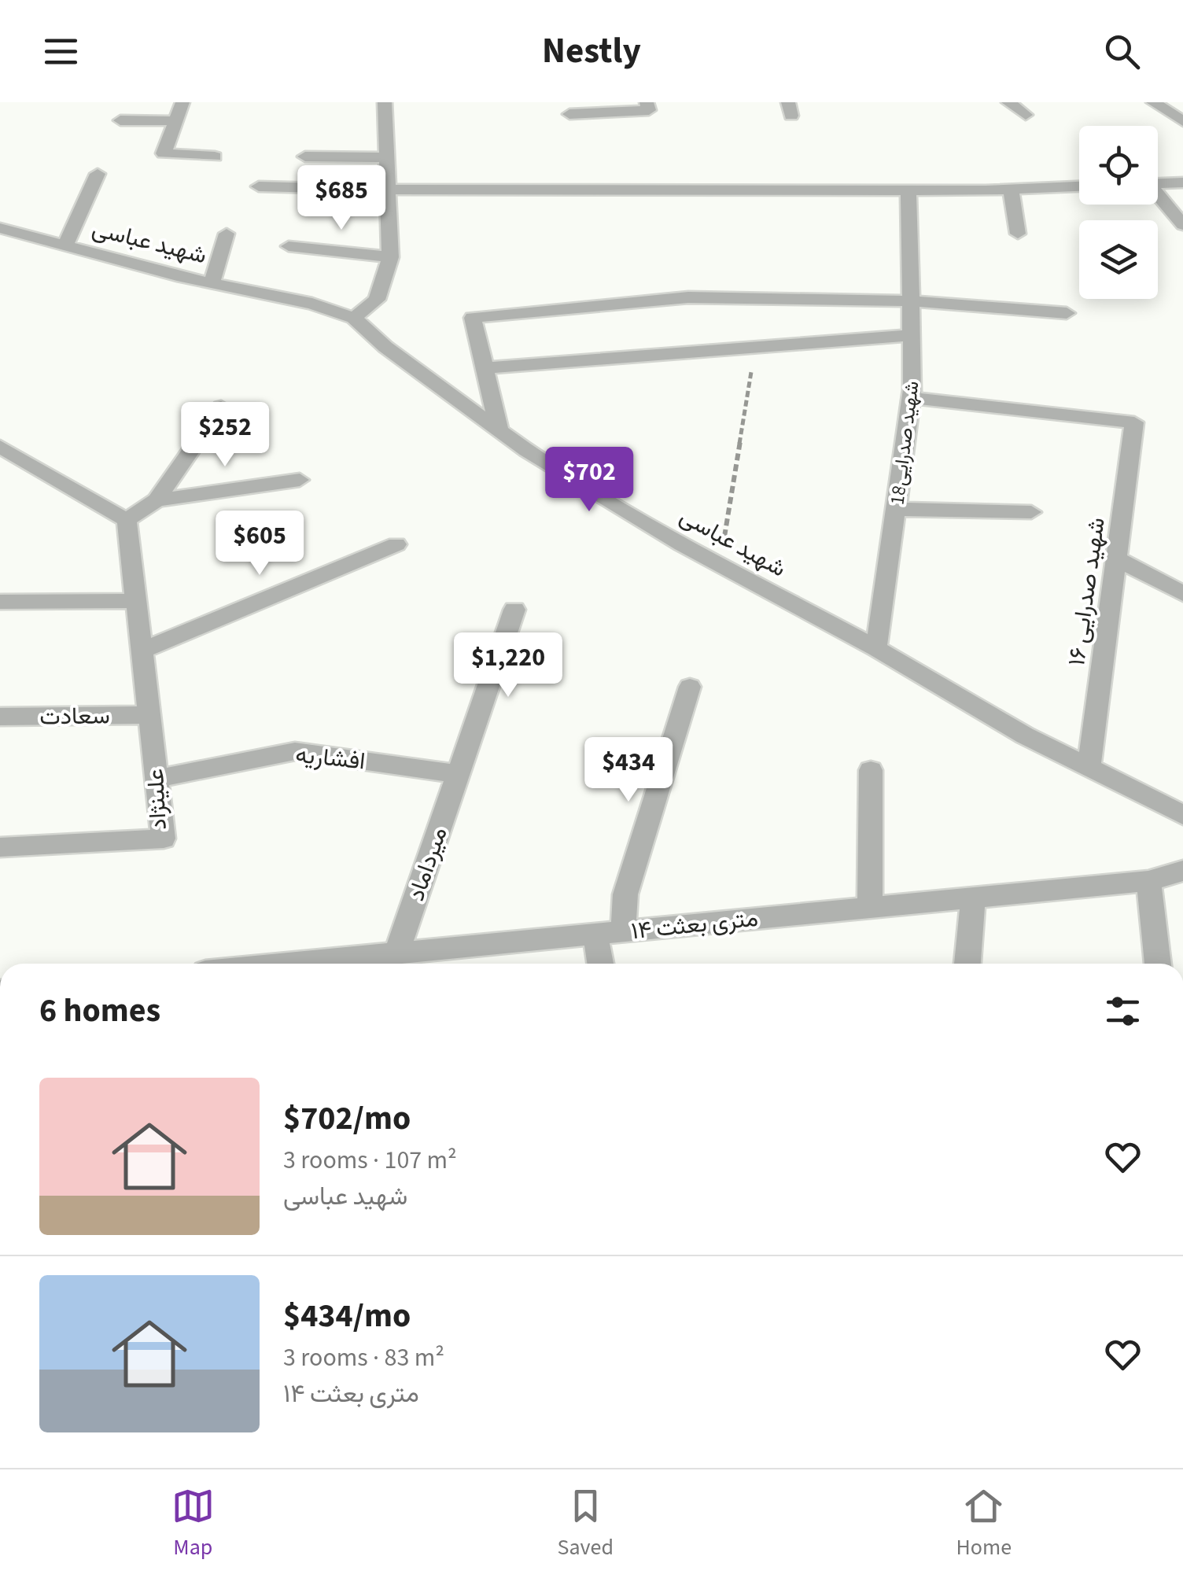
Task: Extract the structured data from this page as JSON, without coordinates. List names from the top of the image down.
{
  "streets": {
    "street": [
      "شهید عباسی",
      "شهید صدرایی18",
      "شهید صدرایی ۱۶",
      "سعادت",
      "افشاریه",
      "علینژاد",
      "میرداماد",
      "۱۴ متری بعثت"
    ]
  },
  "crossings": [
    ["شهید عباسی", "شهید صدرایی18"],
    ["شهید عباسی", "شهید صدرایی ۱۶"],
    ["شهید صدرایی18", "شهید صدرایی ۱۶"],
    ["سعادت", "علینژاد"],
    ["افشاریه", "علینژاد"],
    ["افشاریه", "میرداماد"],
    ["میرداماد", "۱۴ متری بعثت"]
  ],
  "page": {
    "header": "Nestly",
    "price": [
      "$685",
      "$252",
      "$702",
      "$605",
      "$1,220",
      "$434"
    ],
    "heading": "6 homes",
    "list": [
      {
        "name": "$702/mo",
        "note": "3 rooms · 107 m² · شهید عباسی"
      },
      {
        "name": "$434/mo",
        "note": "3 rooms · 83 m² · ۱۴ متری بعثت"
      }
    ],
    "tabs": ["Map", "Saved", "Home"]
  }
}
